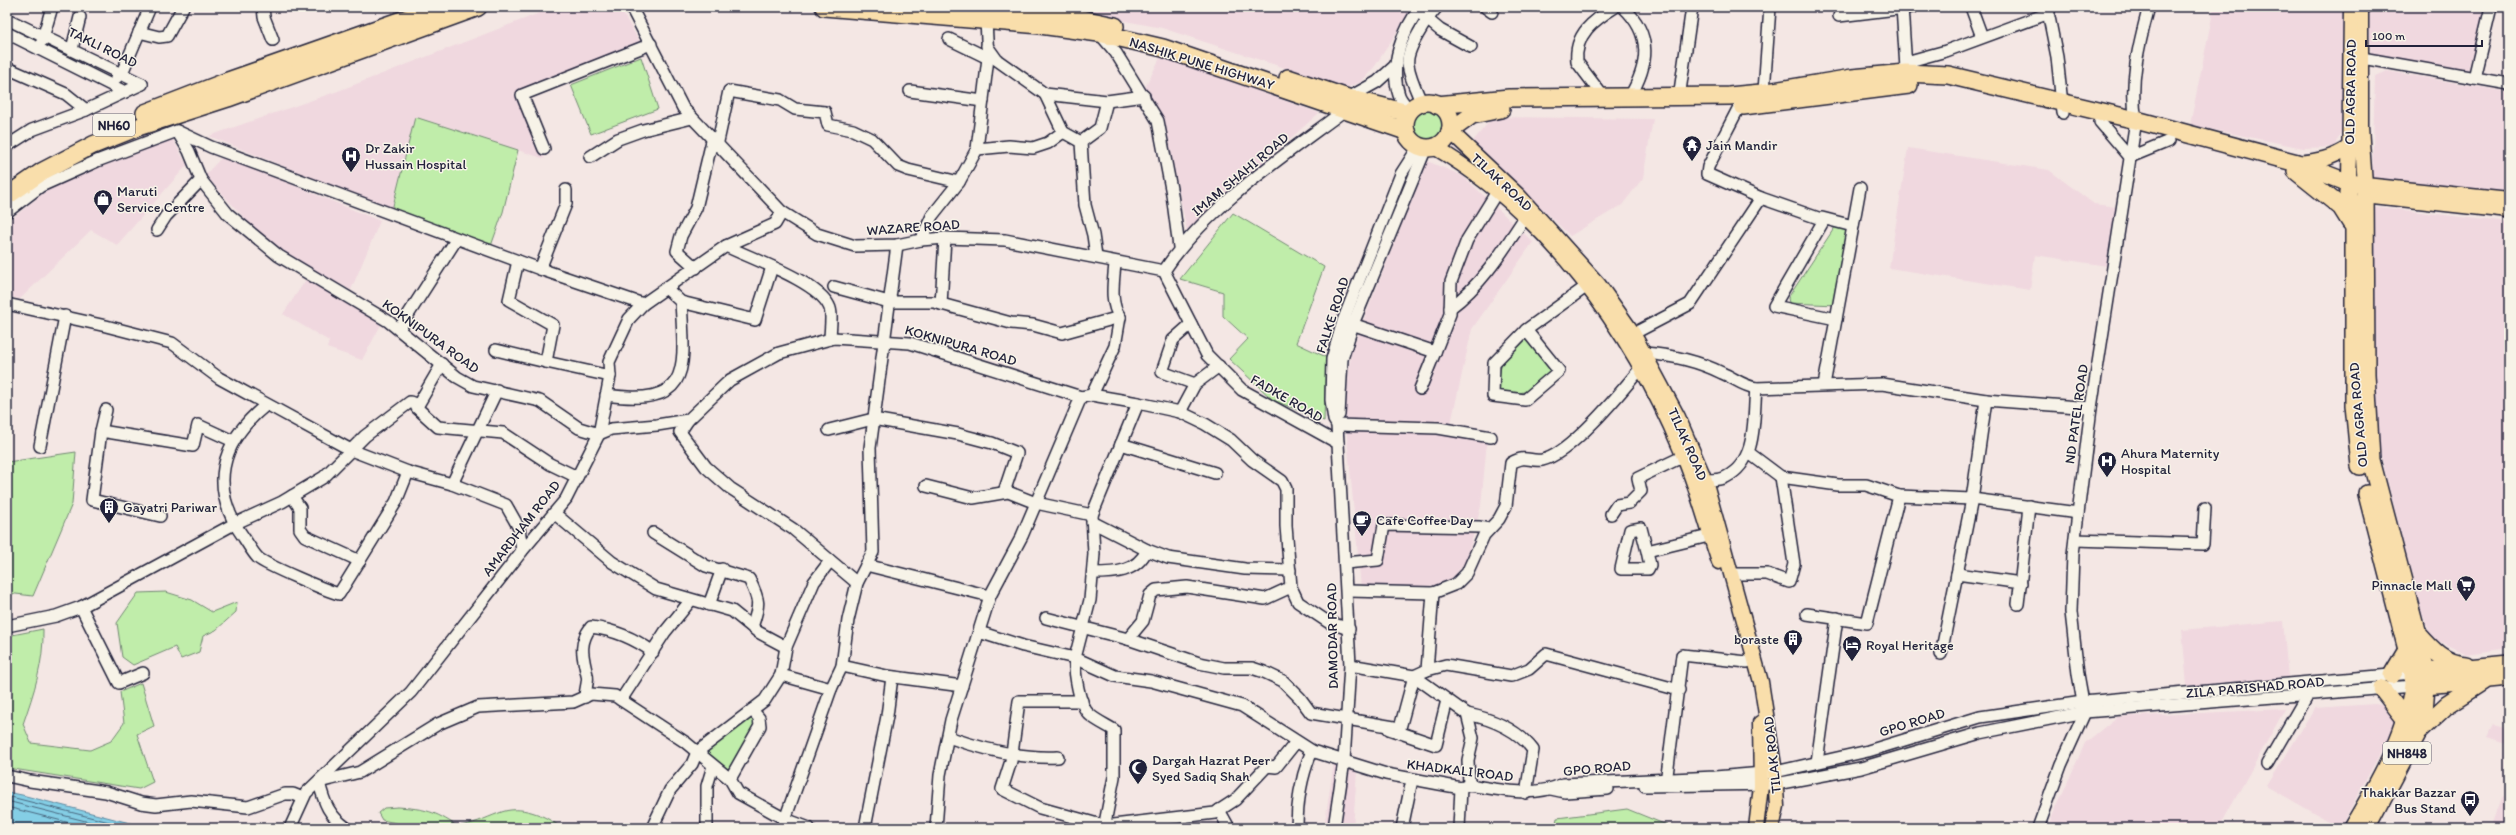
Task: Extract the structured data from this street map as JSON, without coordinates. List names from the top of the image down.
{
  "streets": {
    "highway": [
      "NASHIK PUNE HIGHWAY",
      "OLD AGRA ROAD",
      "NH60",
      "NH848"
    ],
    "main road": ["TILAK ROAD"],
    "street": [
      "TAKLI ROAD",
      "IMAM SHAHI ROAD",
      "WAZARE ROAD",
      "FALKE ROAD",
      "KOKNIPURA ROAD",
      "FADKE ROAD",
      "ND PATEL ROAD",
      "AMARDHAM ROAD",
      "DAMODAR ROAD",
      "ZILA PARISHAD ROAD",
      "GPO ROAD",
      "KHADKALI ROAD"
    ]
  },
  "crossings": [
    ["NASHIK PUNE HIGHWAY", "IMAM SHAHI ROAD"],
    ["NASHIK PUNE HIGHWAY", "TILAK ROAD"],
    ["NASHIK PUNE HIGHWAY", "FALKE ROAD"],
    ["OLD AGRA ROAD", "ZILA PARISHAD ROAD"],
    ["IMAM SHAHI ROAD", "WAZARE ROAD"],
    ["IMAM SHAHI ROAD", "FADKE ROAD"],
    ["TILAK ROAD", "FALKE ROAD"],
    ["TILAK ROAD", "GPO ROAD"],
    ["WAZARE ROAD", "FADKE ROAD"],
    ["WAZARE ROAD", "AMARDHAM ROAD"],
    ["FALKE ROAD", "FADKE ROAD"],
    ["FALKE ROAD", "DAMODAR ROAD"],
    ["KOKNIPURA ROAD", "AMARDHAM ROAD"],
    ["FADKE ROAD", "DAMODAR ROAD"],
    ["ND PATEL ROAD", "ZILA PARISHAD ROAD"],
    ["ND PATEL ROAD", "GPO ROAD"],
    ["DAMODAR ROAD", "KHADKALI ROAD"],
    ["ZILA PARISHAD ROAD", "GPO ROAD"],
    ["GPO ROAD", "KHADKALI ROAD"]
  ],
  "places": {
    "temple": ["Jain Mandir"],
    "hospital": ["Dr Zakir Hussain Hospital", "Ahura Maternity Hospital"],
    "shop": ["Maruti Service Centre"],
    "building": ["Gayatri Pariwar", "boraste"],
    "cafe": ["Cafe Coffee Day"],
    "supermarket": ["Pinnacle Mall"],
    "hotel": ["Royal Heritage"],
    "mosque": ["Dargah Hazrat Peer Syed Sadiq Shah"],
    "bus stop": ["Thakkar Bazzar Bus Stand"]
  },
  "scale_bar": "100 m"
}
